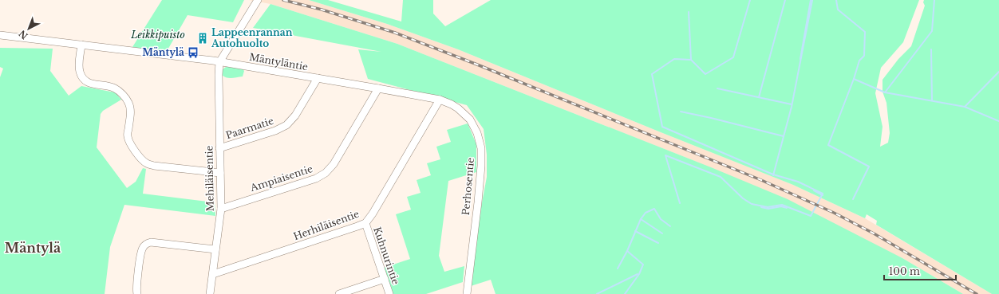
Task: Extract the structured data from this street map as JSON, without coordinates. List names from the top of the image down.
{
  "streets": {
    "street": [
      "Mäntyläntie",
      "Paarmatie",
      "Mehiläisentie",
      "Ampiaisentie",
      "Perhosentie",
      "Herhiläisentie",
      "Kuhnurintie"
    ]
  },
  "crossings": [
    ["Mäntyläntie", "Paarmatie"],
    ["Mäntyläntie", "Mehiläisentie"],
    ["Mäntyläntie", "Ampiaisentie"],
    ["Mäntyläntie", "Perhosentie"],
    ["Mäntyläntie", "Herhiläisentie"],
    ["Paarmatie", "Mehiläisentie"],
    ["Mehiläisentie", "Ampiaisentie"],
    ["Mehiläisentie", "Herhiläisentie"],
    ["Perhosentie", "Herhiläisentie"],
    ["Herhiläisentie", "Kuhnurintie"]
  ],
  "districts": ["Mäntylä"],
  "parks": ["Leikkipuisto"],
  "places": {
    "building": ["Lappeenrannan Autohuolto"],
    "bus stop": ["Mäntylä"]
  },
  "scale_bar": "100 m",
  "north": "bottom left"
}
